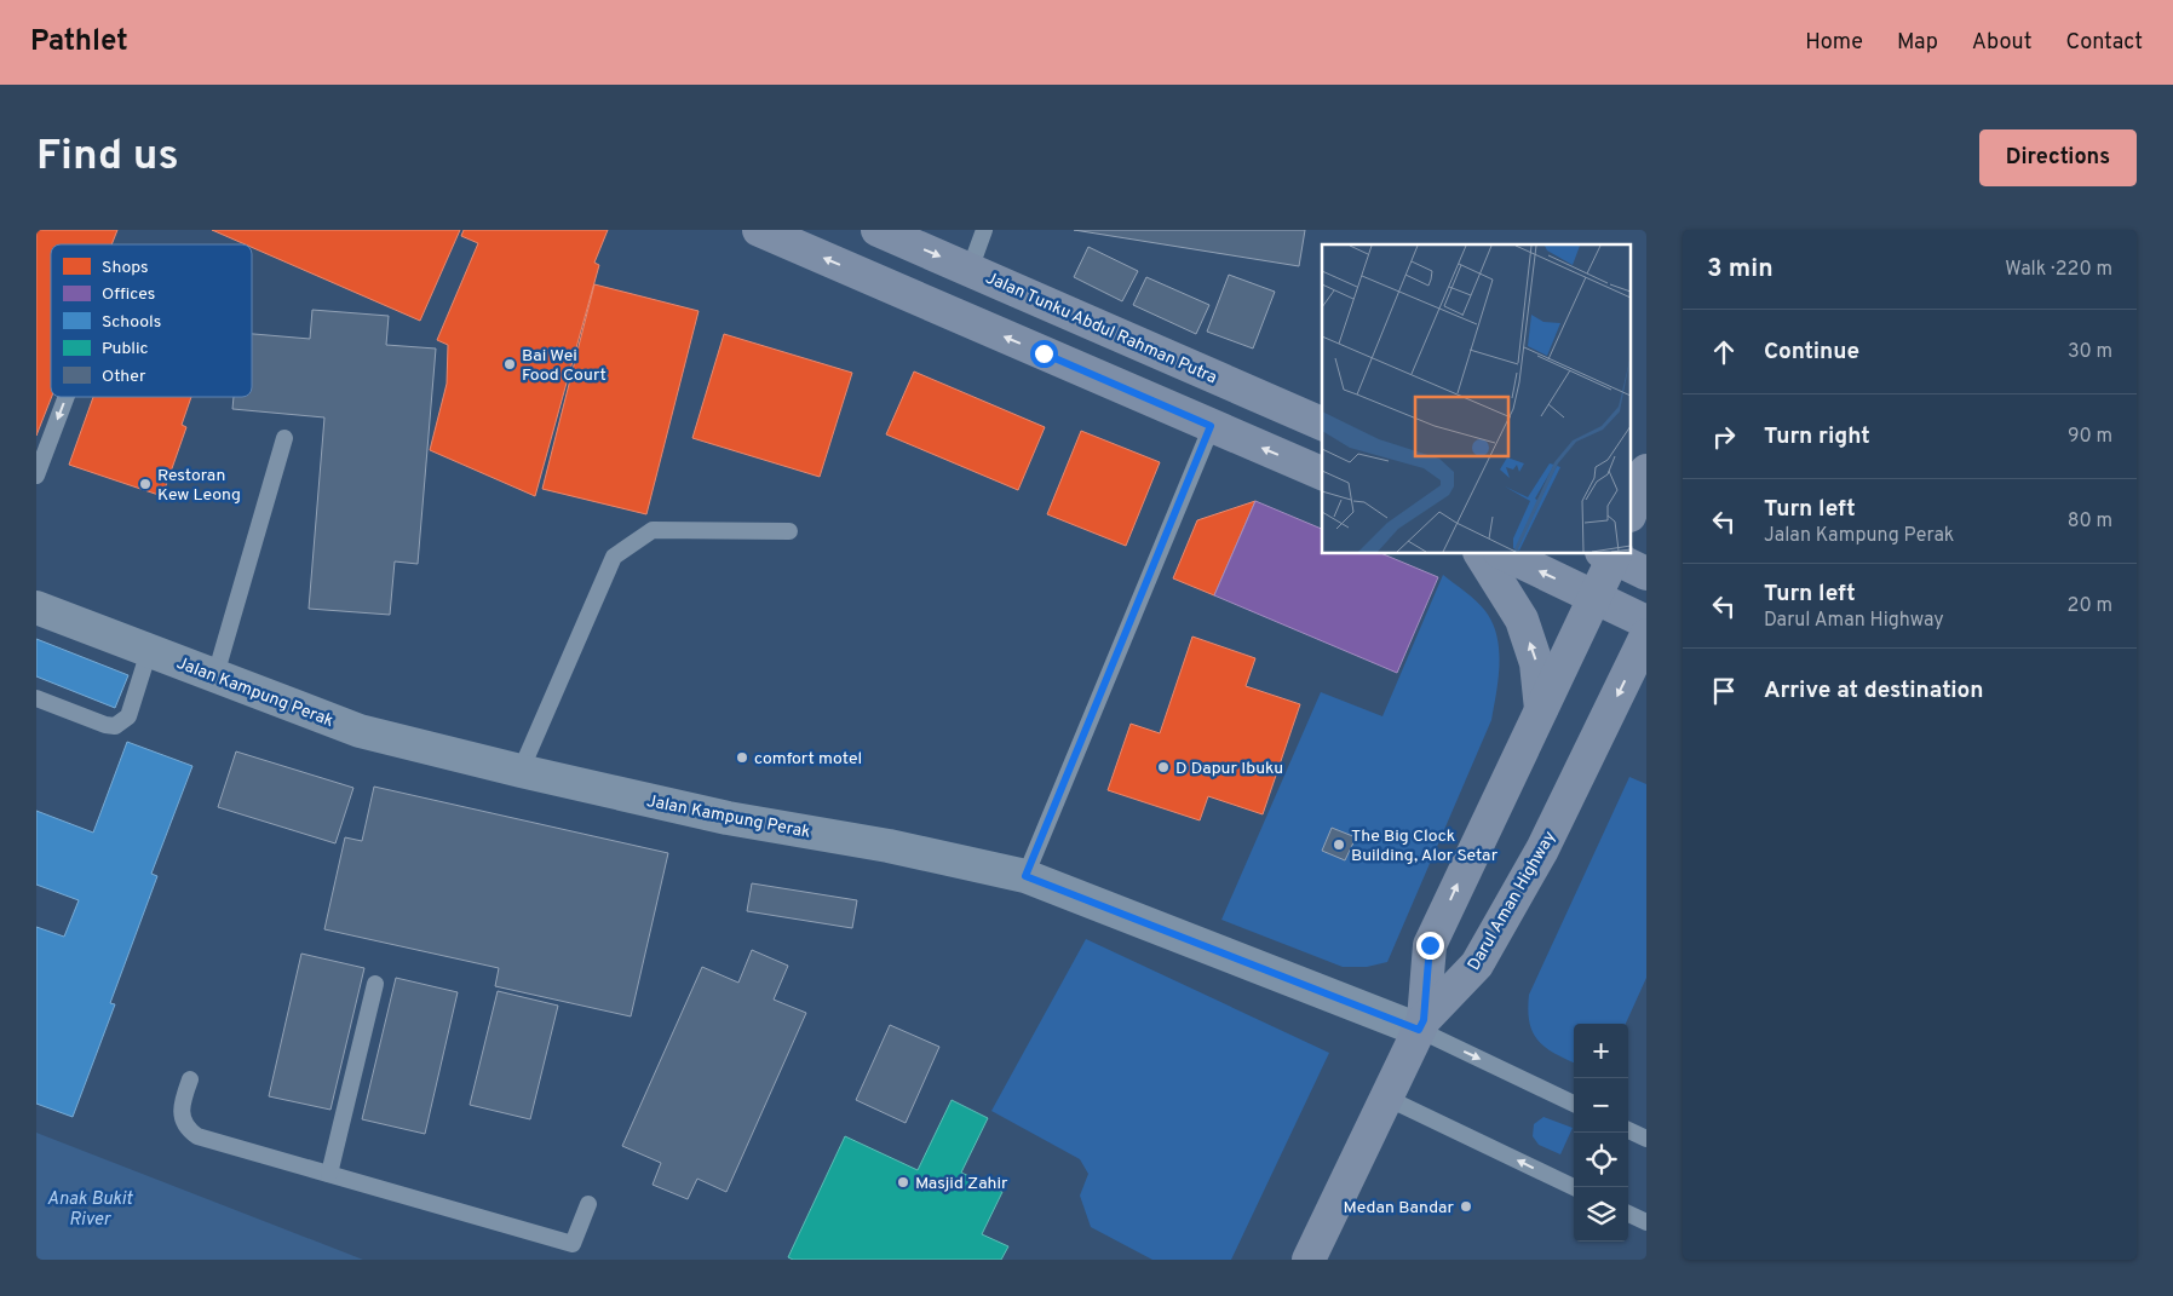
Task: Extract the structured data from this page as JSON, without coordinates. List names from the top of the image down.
{
  "streets": {
    "main road": ["Jalan Tunku Abdul Rahman Putra", "Darul Aman Highway"],
    "street": ["Jalan Kampung Perak"]
  },
  "crossings": [
    ["Jalan Kampung Perak", "Darul Aman Highway"]
  ],
  "water": ["Anak Bukit River"],
  "places": [
    "Bai Wei Food Court",
    "Restoran Kew Leong",
    "comfort motel",
    "D Dapur Ibuku",
    "The Big Clock Building, Alor Setar",
    "Masjid Zahir",
    "Medan Bandar"
  ],
  "legend": [
    "Shops",
    "Offices",
    "Schools",
    "Public",
    "Other"
  ],
  "page": {
    "header": "Pathlet",
    "nav": [
      "Home",
      "Map",
      "About",
      "Contact"
    ],
    "buttons": "Directions",
    "title": "Find us",
    "heading": ["3 min", "Walk · 220 m"],
    "list": [
      ["Continue", "30 m"],
      ["Turn right", "90 m"],
      ["Turn left", "Jalan Kampung Perak", "80 m"],
      ["Turn left", "Darul Aman Highway", "20 m"],
      "Arrive at destination"
    ],
    "map_buttons": ["+", "−"]
  }
}
